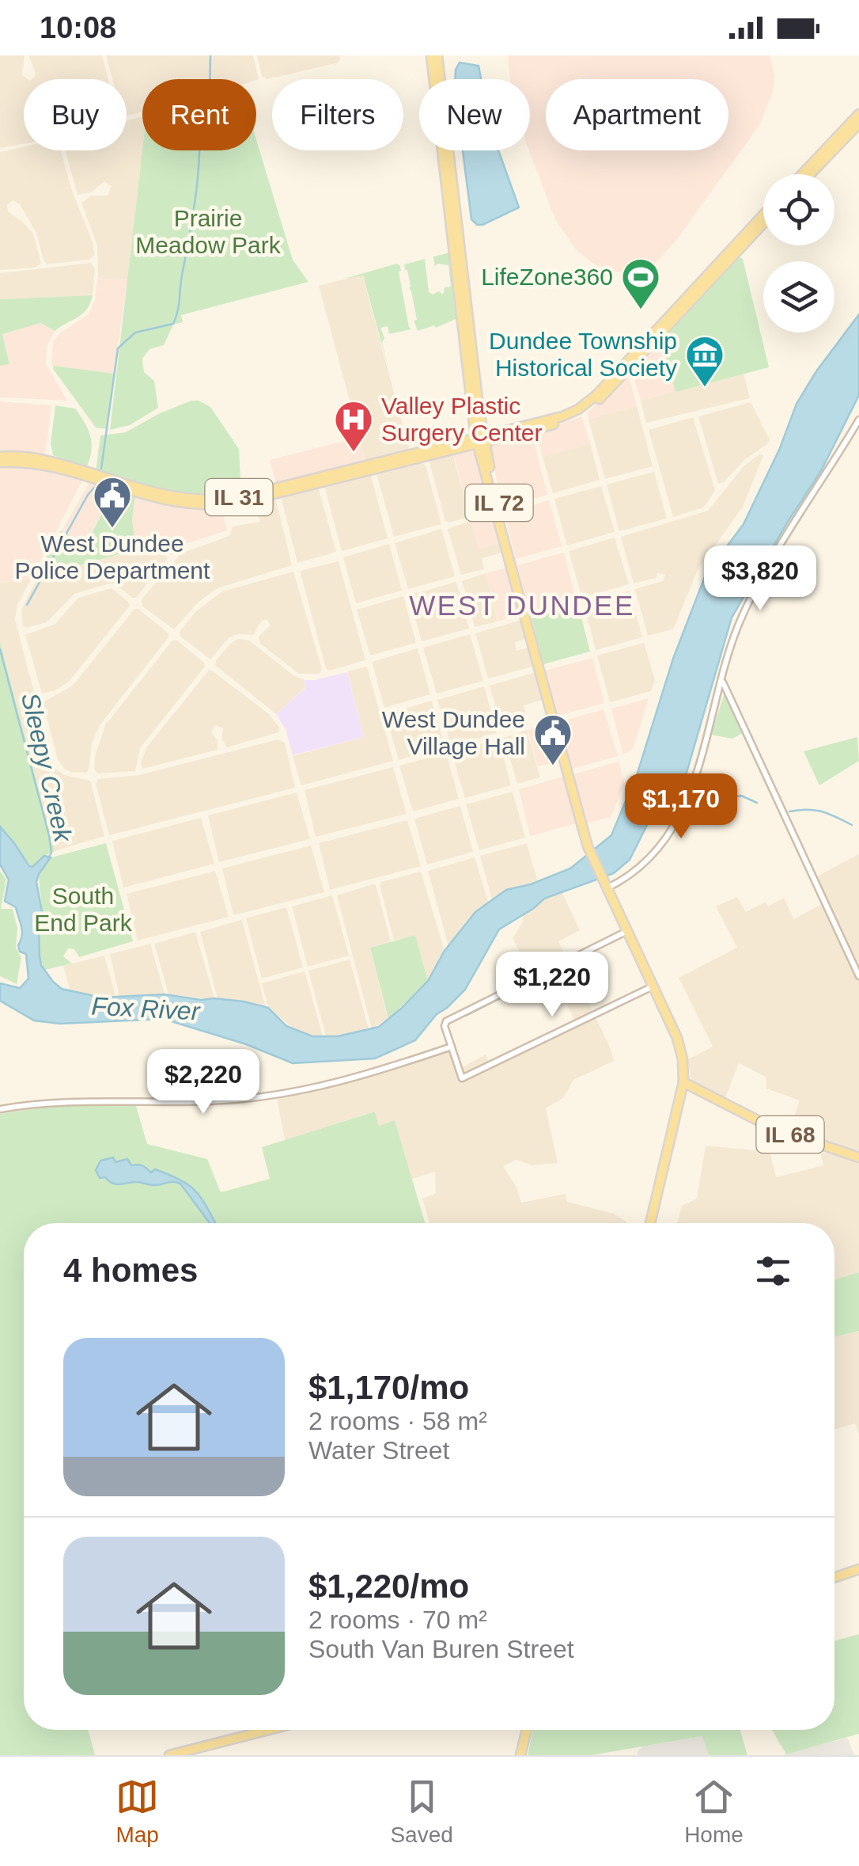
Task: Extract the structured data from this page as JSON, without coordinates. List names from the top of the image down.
{
  "streets": {
    "main road": ["IL 31", "IL 72", "IL 68"]
  },
  "crossings": [
    ["IL 31", "IL 72"],
    ["IL 72", "IL 68"]
  ],
  "districts": ["WEST DUNDEE"],
  "water": ["Sleepy Creek", "Fox River"],
  "parks": ["Prairie Meadow Park", "South End Park"],
  "places": {
    "sports": ["LifeZone360"],
    "museum": ["Dundee Township Historical Society"],
    "hospital": ["Valley Plastic Surgery Center"],
    "public building": ["West Dundee Police Department", "West Dundee Village Hall"]
  },
  "page": {
    "status": "10:08",
    "chip": [
      "Buy",
      "Rent",
      "Filters",
      "New",
      "Apartment"
    ],
    "price": [
      "$3,820",
      "$1,170",
      "$1,220",
      "$2,220"
    ],
    "heading": "4 homes",
    "list": [
      {
        "name": "$1,170/mo",
        "note": "2 rooms · 58 m² · Water Street"
      },
      {
        "name": "$1,220/mo",
        "note": "2 rooms · 70 m² · South Van Buren Street"
      }
    ],
    "tabs": ["Map", "Saved", "Home"]
  }
}
